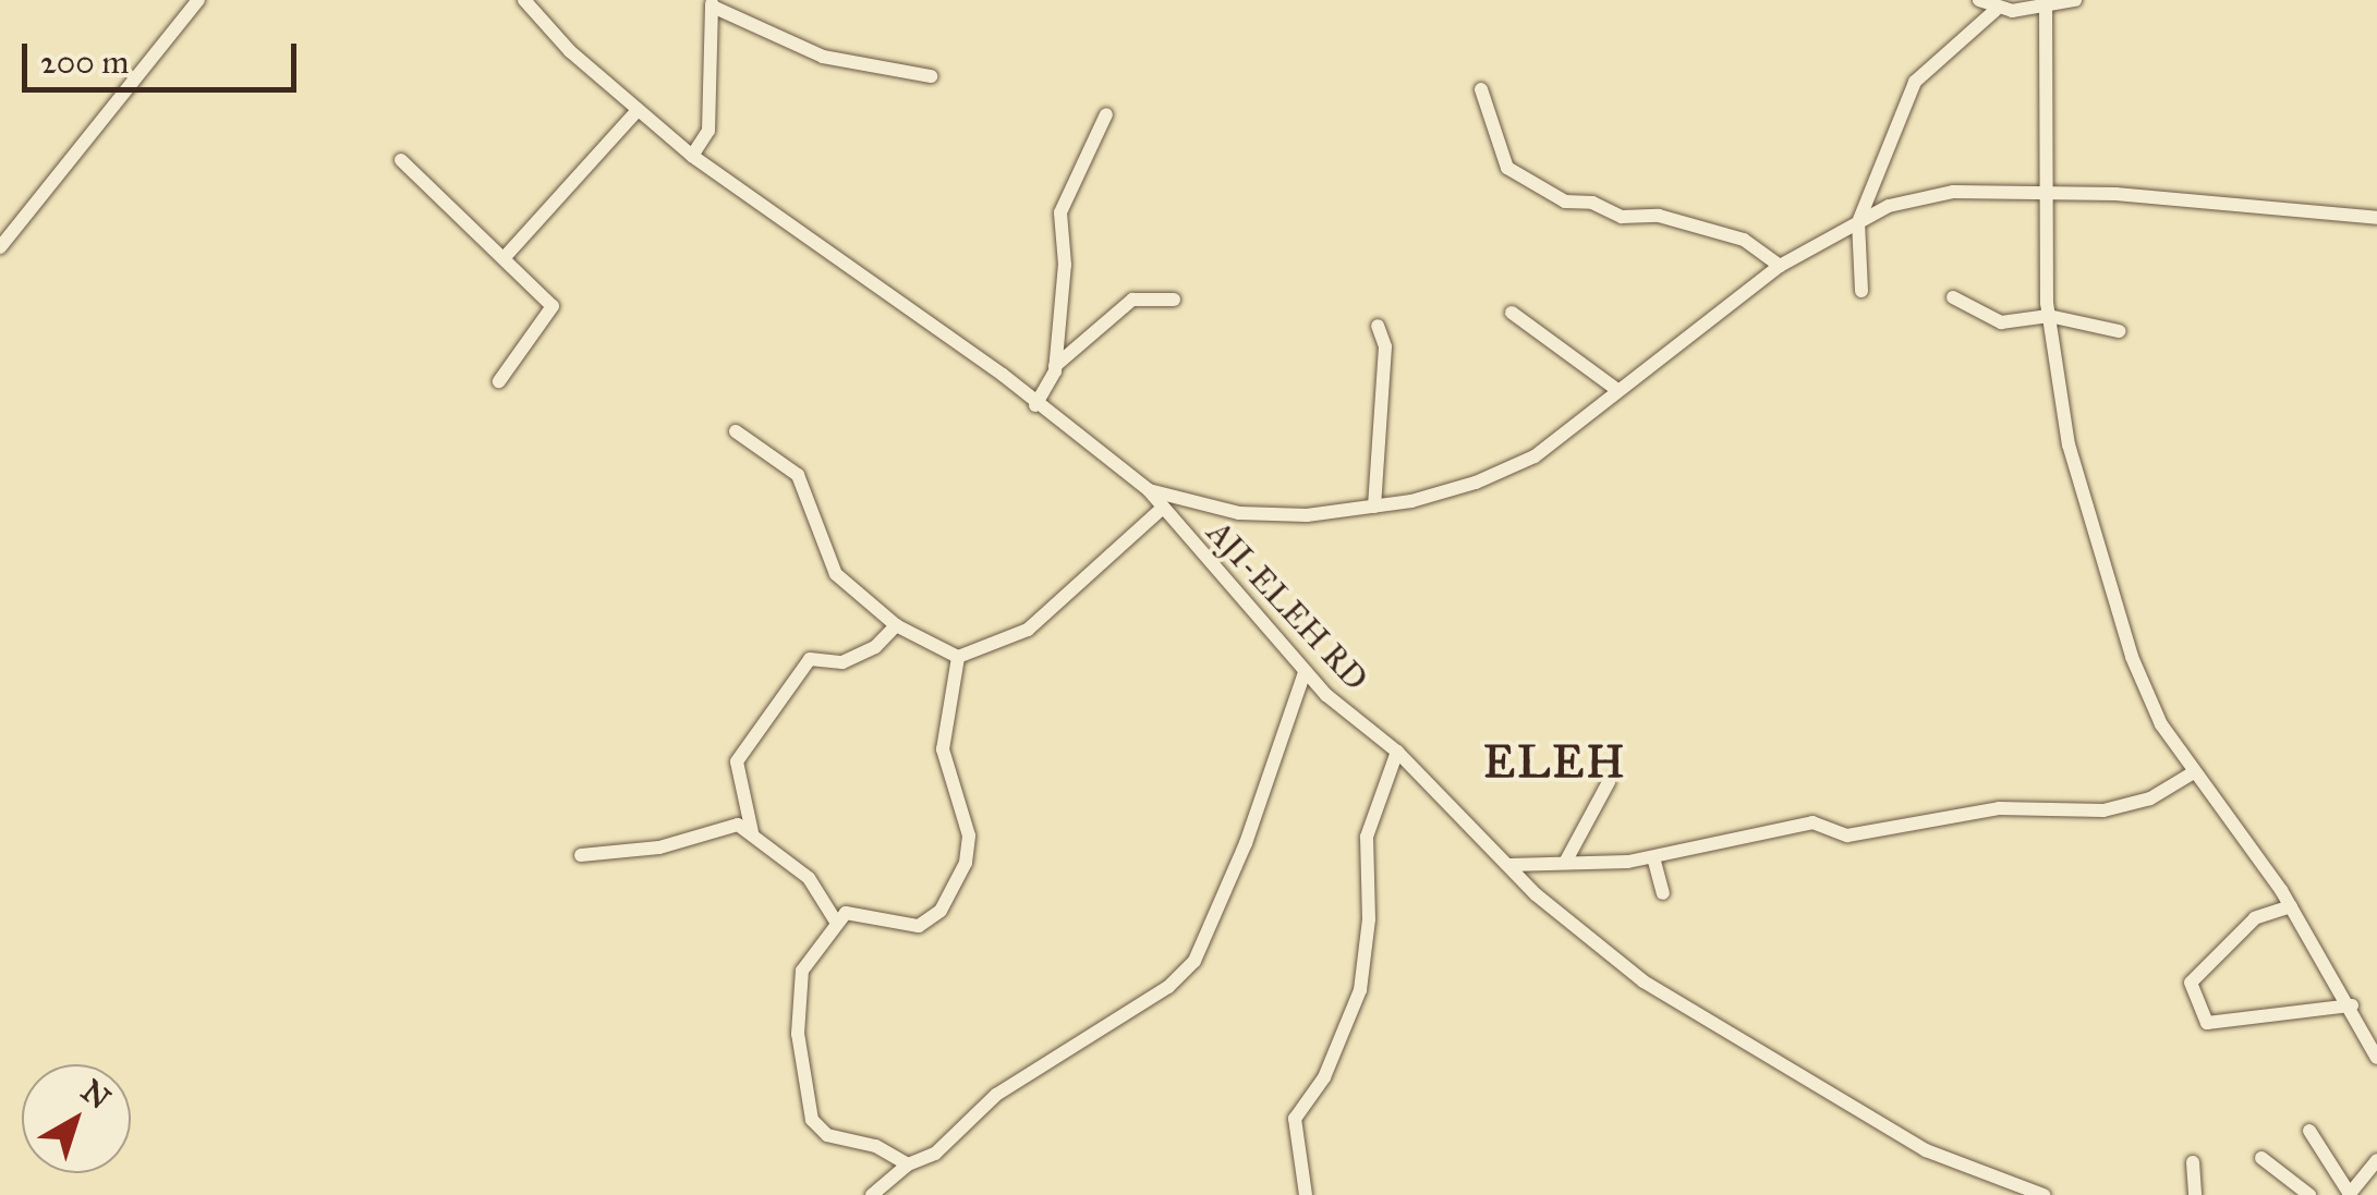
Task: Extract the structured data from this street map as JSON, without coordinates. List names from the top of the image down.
{
  "streets": {
    "street": ["AJI-ELEH RD"]
  },
  "districts": ["ELEH"],
  "scale_bar": "200 m",
  "north": "top right"
}
